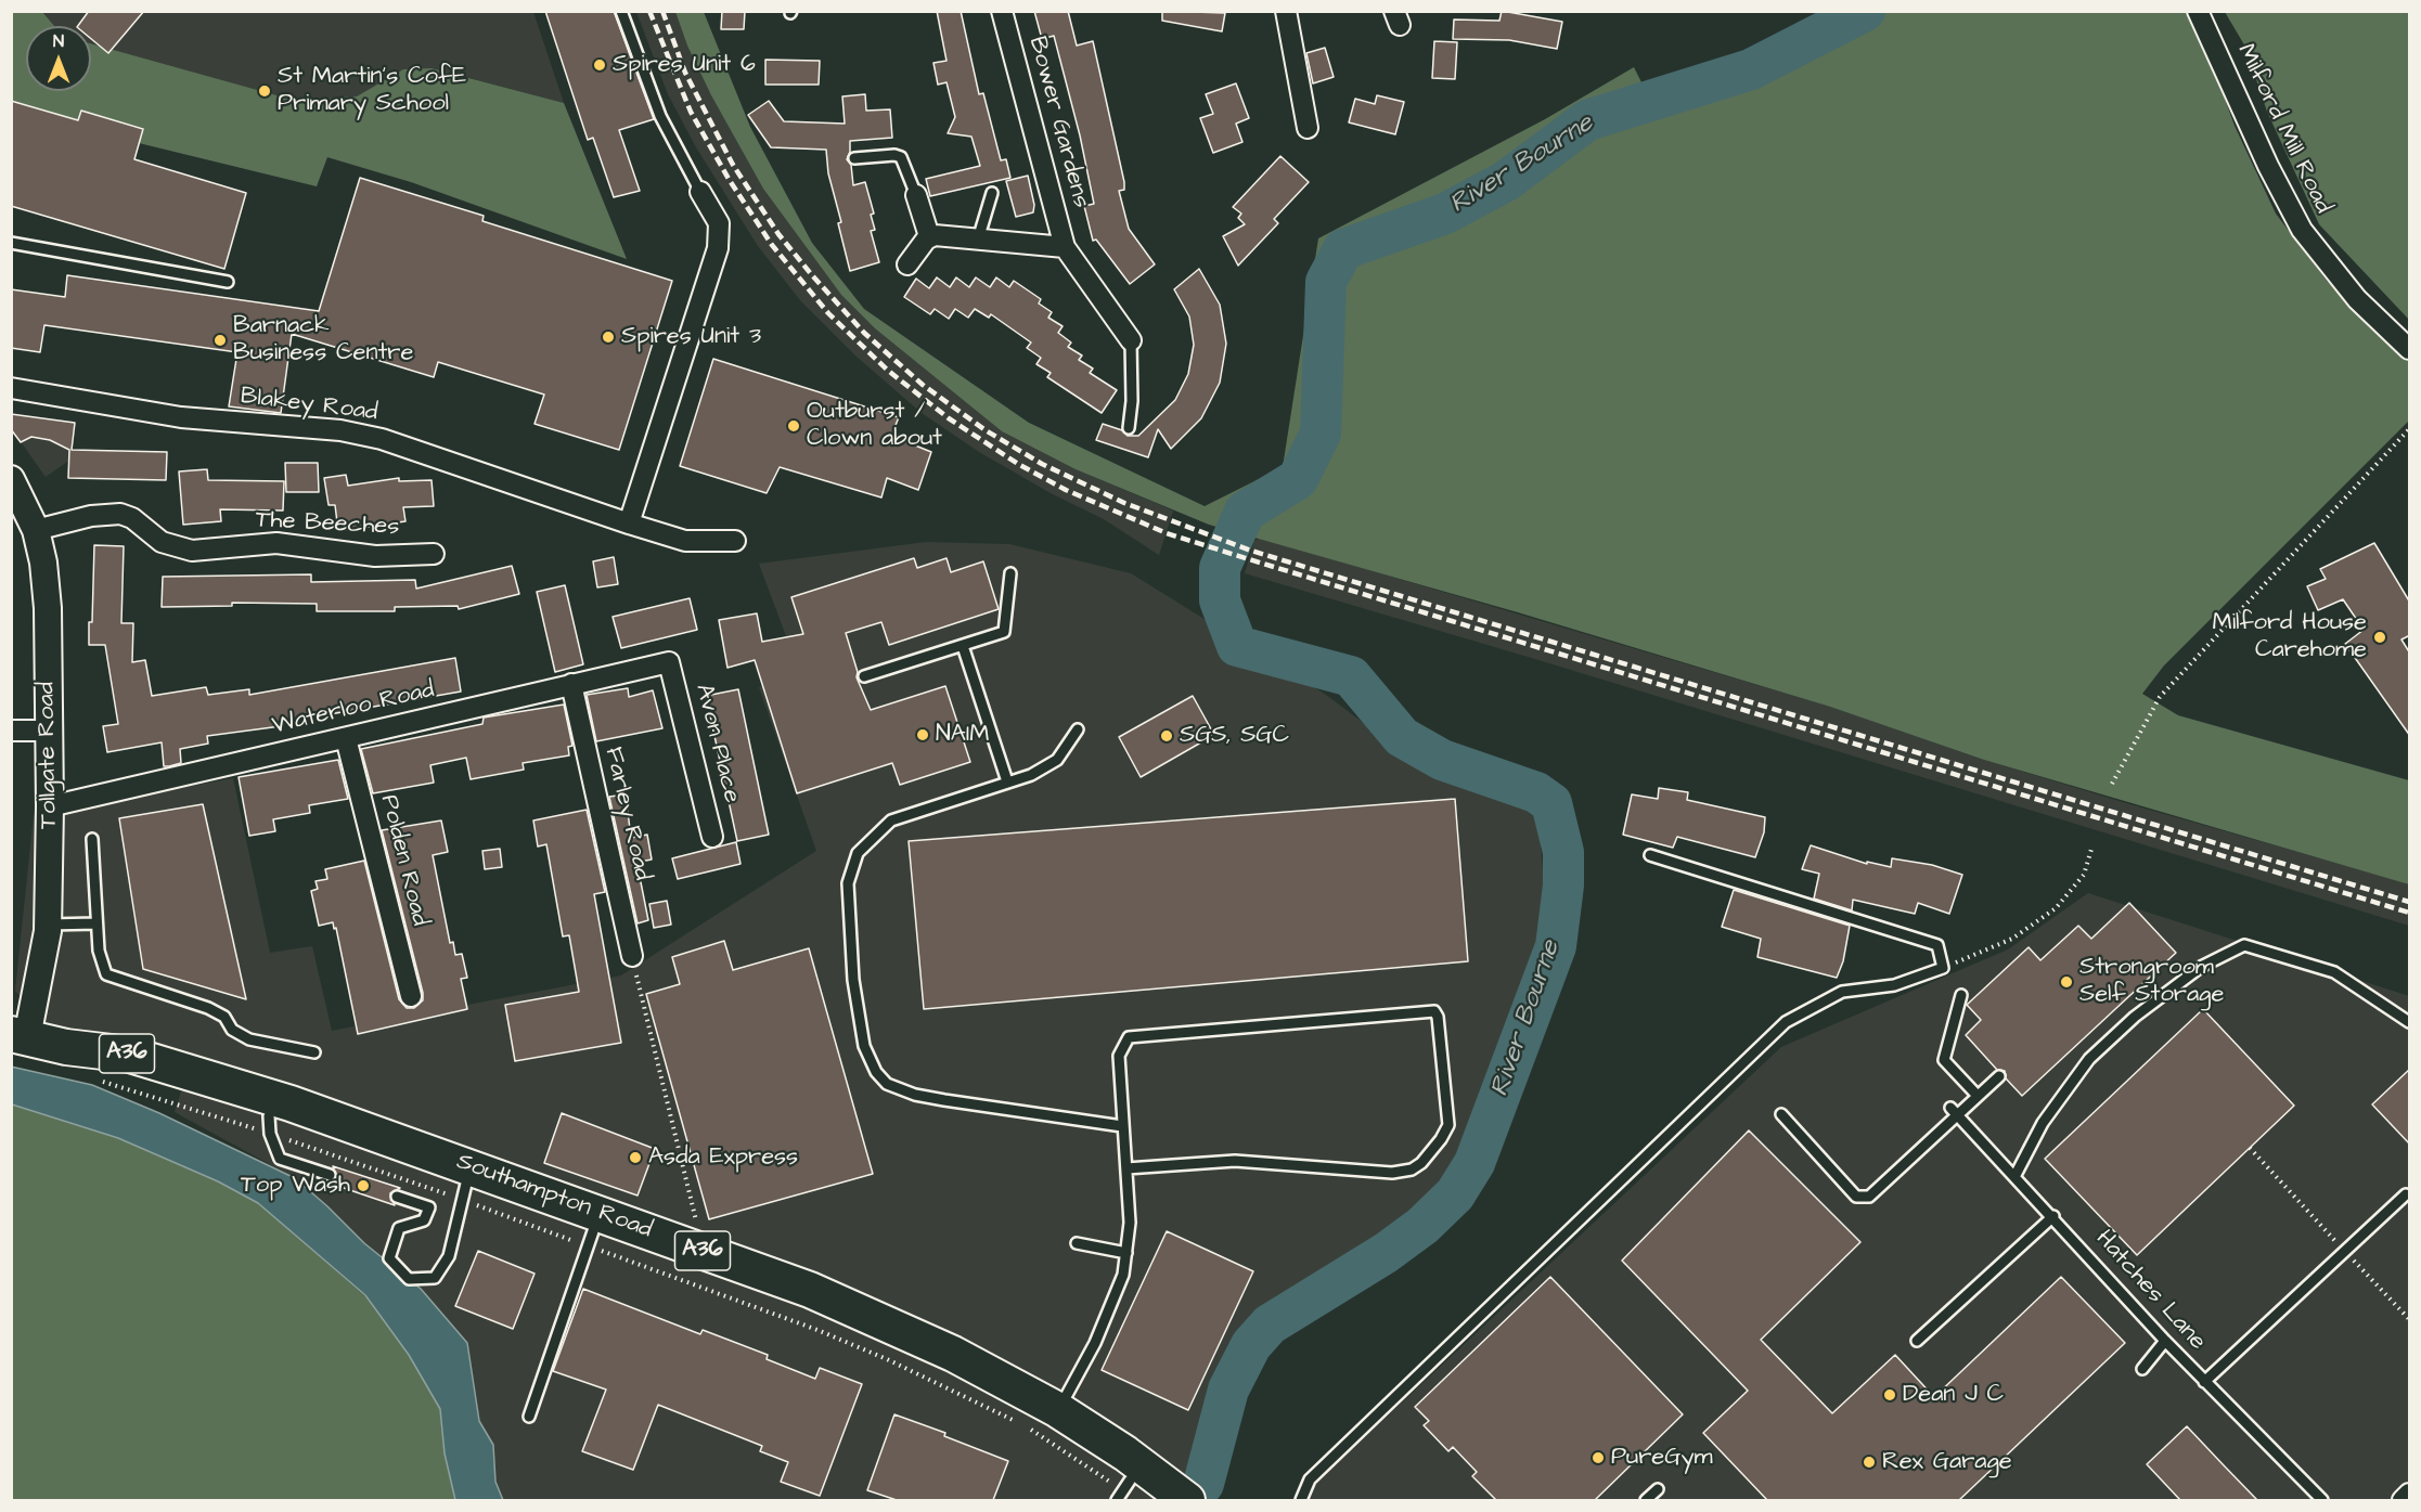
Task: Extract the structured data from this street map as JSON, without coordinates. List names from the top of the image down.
{
  "streets": {
    "highway": ["A36", "Southampton Road"],
    "street": [
      "Bower Gardens",
      "Milford Mill Road",
      "Blakey Road",
      "The Beeches",
      "Waterloo Road",
      "Avon Place",
      "Tollgate Road",
      "Farley Road",
      "Polden Road"
    ],
    "lane": ["Hatches Lane"]
  },
  "crossings": [
    ["The Beeches", "Tollgate Road"],
    ["Waterloo Road", "Avon Place"],
    ["Waterloo Road", "Tollgate Road"],
    ["Waterloo Road", "Farley Road"],
    ["Waterloo Road", "Polden Road"],
    ["Tollgate Road", "Southampton Road"]
  ],
  "water": ["River Bourne"],
  "places": [
    "Spires Unit 6",
    "St Martin's CofE Primary School",
    "Spires Unit 3",
    "Barnack Business Centre",
    "Outburst / Clown about",
    "Milford House Carehome",
    "NAIM",
    "SGS, SGC",
    "Strongroom Self Storage",
    "Asda Express",
    "Top Wash",
    "Dean J C",
    "PureGym",
    "Rex Garage"
  ],
  "north": "top"
}
